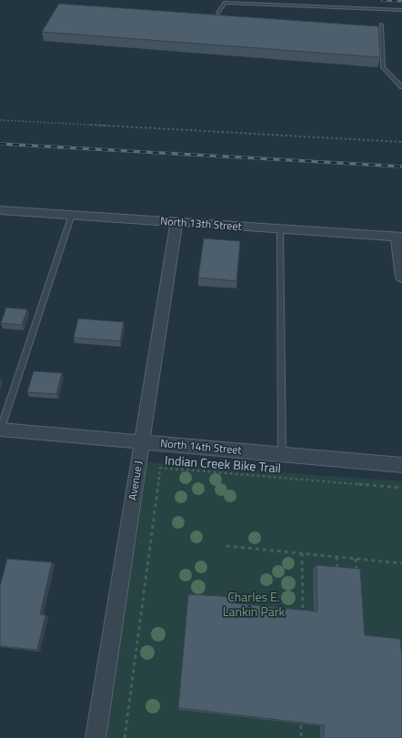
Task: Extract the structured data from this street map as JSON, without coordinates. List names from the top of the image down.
{
  "streets": {
    "street": ["North 13th Street", "North 14th Street", "Avenue J"],
    "path": ["Indian Creek Bike Trail"]
  },
  "crossings": [
    ["North 13th Street", "Avenue J"],
    ["North 14th Street", "Avenue J"]
  ],
  "parks": ["Charles E. Lankin Park"]
}
